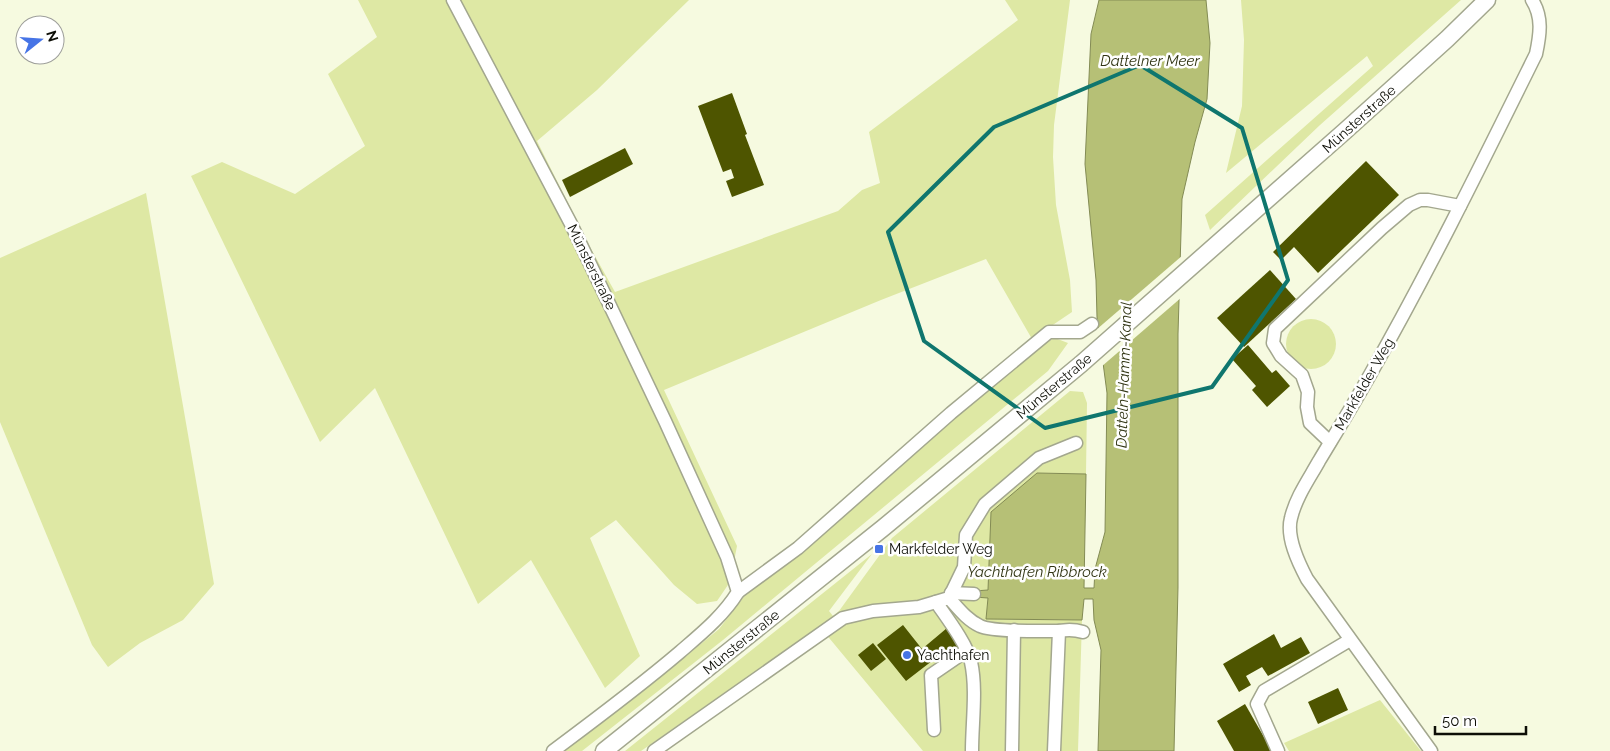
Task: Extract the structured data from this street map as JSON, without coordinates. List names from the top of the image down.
{
  "streets": {
    "main road": ["Münsterstraße"],
    "street": ["Markfelder Weg"]
  },
  "water": ["Dattelner Meer", "Datteln-Hamm-Kanal", "Yachthafen Ribbrock"],
  "places": {
    "transit": ["Markfelder Weg"],
    "other": ["Yachthafen"]
  },
  "scale_bar": "50 m",
  "north": "right"
}
